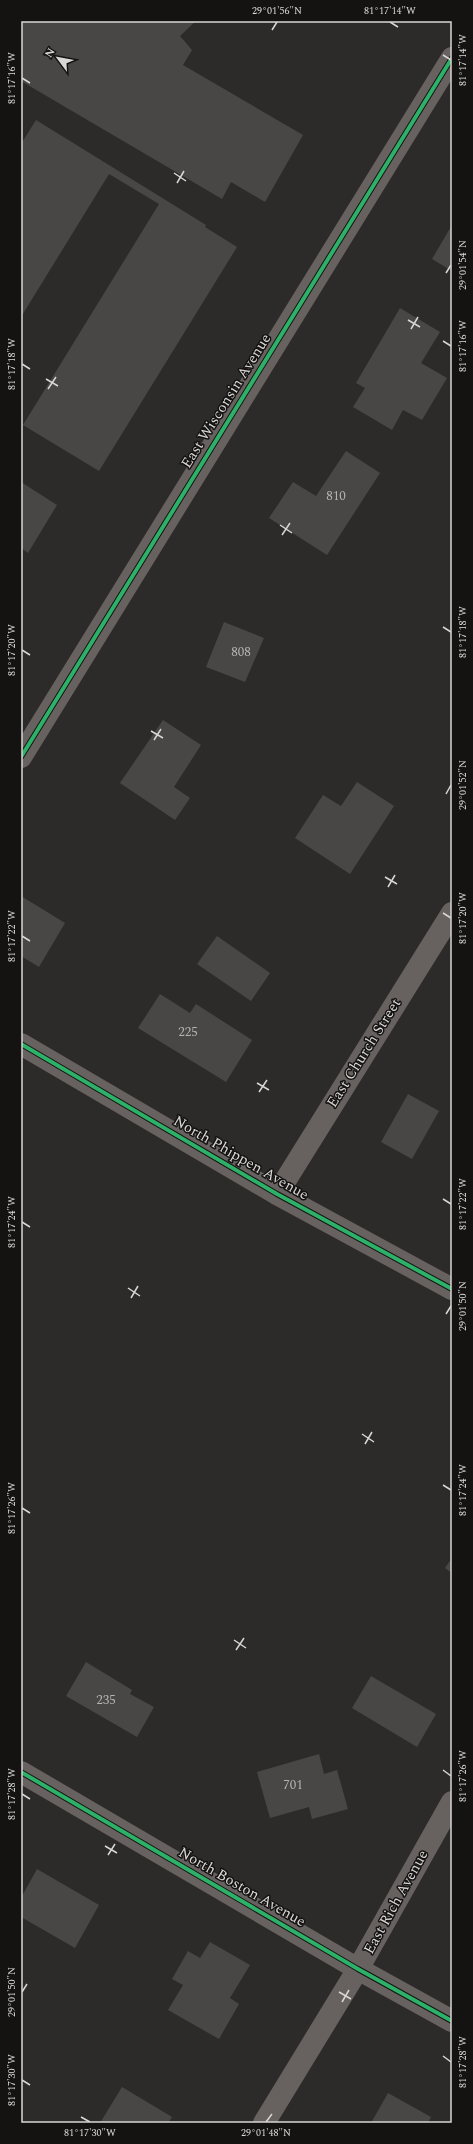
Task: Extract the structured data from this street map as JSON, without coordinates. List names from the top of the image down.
{
  "streets": {
    "street": [
      "East Wisconsin Avenue",
      "East Church Street",
      "North Phippen Avenue",
      "North Boston Avenue",
      "East Rich Avenue"
    ]
  },
  "crossings": [
    ["East Church Street", "North Phippen Avenue"],
    ["North Boston Avenue", "East Rich Avenue"]
  ],
  "house_numbers": [
    "810",
    "808",
    "225",
    "235",
    "701"
  ],
  "north": "top left",
  "coordinates": [
    "29°01'56\"N",
    "81°17'14\"W",
    "81°17'16\"W",
    "29°01'54\"N",
    "81°17'18\"W",
    "81°17'20\"W",
    "29°01'52\"N",
    "81°17'22\"W",
    "81°17'24\"W",
    "29°01'50\"N",
    "81°17'26\"W",
    "81°17'28\"W",
    "81°17'30\"W",
    "29°01'48\"N"
  ]
}
